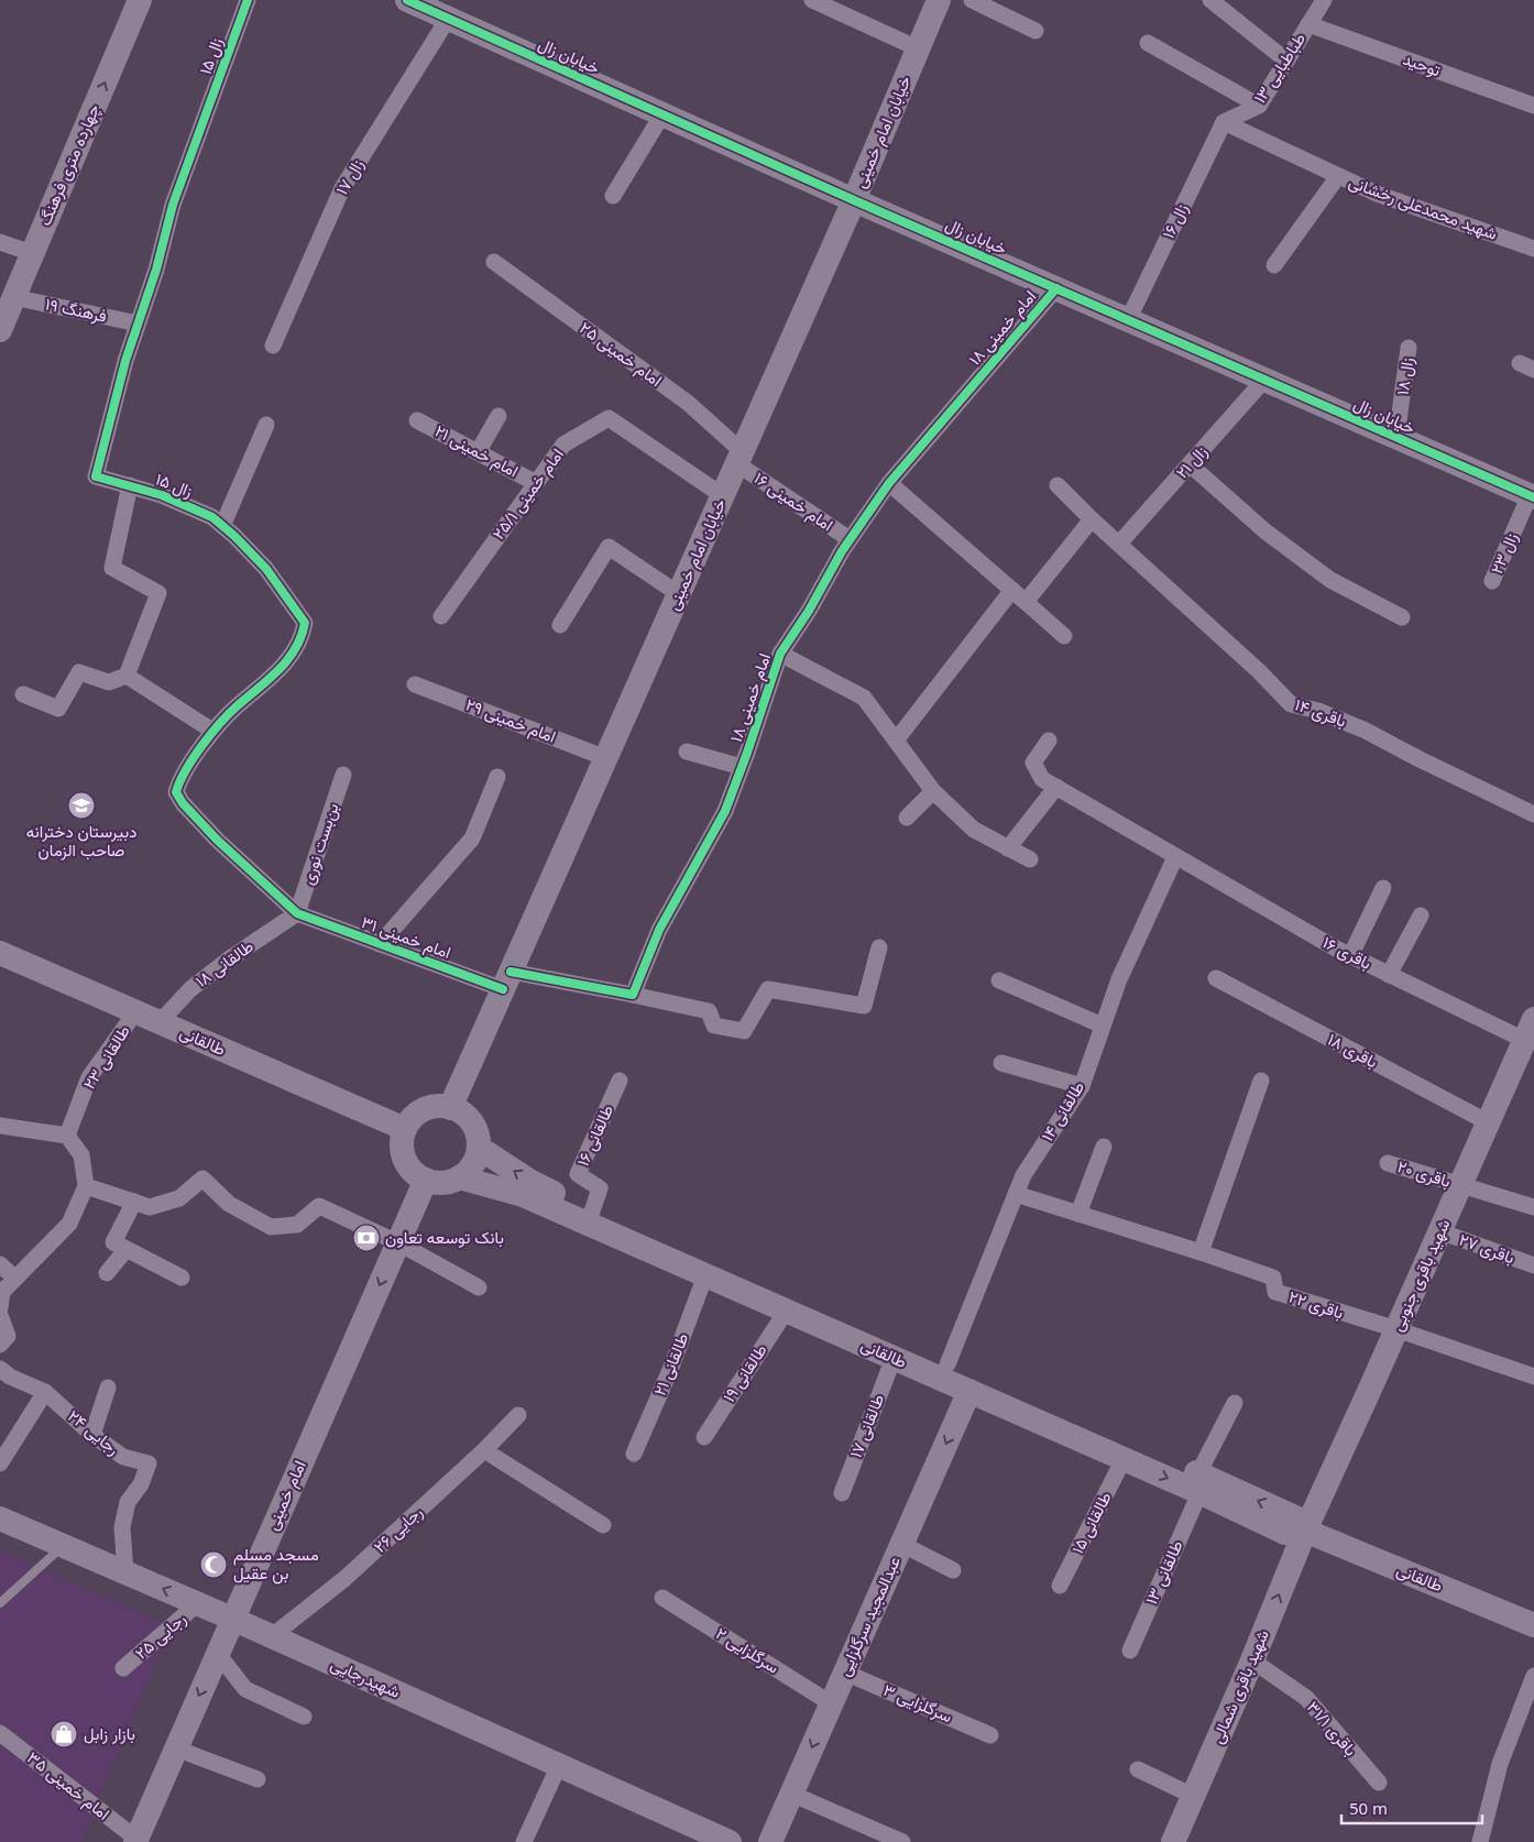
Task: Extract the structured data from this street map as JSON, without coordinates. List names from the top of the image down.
{
  "streets": {
    "main road": [
      "خیابان زال",
      "خیابان امام خمینی",
      "چهارده متری فرهنگ",
      "طالقانی",
      "شهید باقری جنوبی",
      "امام خمینی",
      "عبدالمجید سرگلزایی",
      "شهیدرجایی",
      "شهید باقری شمالی"
    ],
    "street": [
      "زال ۱۵",
      "توحید",
      "طباطبایی ۱۳",
      "زال ۱۷",
      "شهید محمدعلی رخشانی",
      "زال ۱۶",
      "فرهنگ ۱۹",
      "امام خمینی ۱۸",
      "امام خمینی ۲۵",
      "زال ۱۸",
      "امام خمینی ۲۱",
      "زال ۲۱",
      "امام خمینی ۲۵/۱",
      "امام خمینی ۱۶",
      "زال ۲۳",
      "باقری ۱۴",
      "امام خمینی ۲۹",
      "بن‌بست نوری",
      "امام خمینی ۳۱",
      "باقری ۱۶",
      "طالقانی ۱۸",
      "باقری ۱۸",
      "طالقانی ۲۳",
      "طالقانی ۱۴",
      "طالقانی ۱۶",
      "باقری ۲۰",
      "باقری ۲۷",
      "باقری ۲۲",
      "طالقانی ۲۱",
      "طالقانی ۱۹",
      "طالقانی ۱۷",
      "رجایی ۲۴",
      "طالقانی ۱۵",
      "رجایی ۲۶",
      "طالقانی ۱۳",
      "رجایی ۲۵",
      "سرگلزایی ۲",
      "سرگلزایی ۳",
      "باقری ۳۱/۱",
      "امام خمینی ۳۵"
    ]
  },
  "crossings": [
    ["زال ۱۵", "فرهنگ ۱۹"],
    ["زال ۱۵", "بن‌بست نوری"],
    ["زال ۱۵", "امام خمینی ۳۱"],
    ["زال ۱۵", "طالقانی ۱۸"],
    ["خیابان زال", "خیابان امام خمینی"],
    ["خیابان زال", "زال ۱۷"],
    ["خیابان زال", "زال ۱۶"],
    ["خیابان زال", "امام خمینی ۱۸"],
    ["خیابان زال", "زال ۱۸"],
    ["خیابان زال", "زال ۲۱"],
    ["خیابان زال", "زال ۲۳"],
    ["توحید", "طباطبایی ۱۳"],
    ["طباطبایی ۱۳", "شهید محمدعلی رخشانی"],
    ["طباطبایی ۱۳", "زال ۱۶"],
    ["خیابان امام خمینی", "امام خمینی ۲۵"],
    ["خیابان امام خمینی", "امام خمینی ۲۵/۱"],
    ["خیابان امام خمینی", "امام خمینی ۱۶"],
    ["خیابان امام خمینی", "امام خمینی ۲۹"],
    ["خیابان امام خمینی", "امام خمینی ۳۱"],
    ["خیابان امام خمینی", "طالقانی"],
    ["خیابان امام خمینی", "امام خمینی"],
    ["چهارده متری فرهنگ", "فرهنگ ۱۹"],
    ["شهید محمدعلی رخشانی", "زال ۱۶"],
    ["امام خمینی ۱۸", "امام خمینی ۱۶"],
    ["امام خمینی ۲۵", "امام خمینی ۱۶"],
    ["امام خمینی ۲۱", "امام خمینی ۲۵/۱"],
    ["زال ۲۱", "باقری ۱۴"],
    ["بن‌بست نوری", "امام خمینی ۳۱"],
    ["بن‌بست نوری", "طالقانی ۱۸"],
    ["امام خمینی ۳۱", "طالقانی ۱۸"],
    ["باقری ۱۶", "طالقانی ۱۴"],
    ["باقری ۱۶", "شهید باقری جنوبی"],
    ["طالقانی ۱۸", "طالقانی"],
    ["طالقانی", "طالقانی ۲۳"],
    ["طالقانی", "طالقانی ۱۴"],
    ["طالقانی", "طالقانی ۱۶"],
    ["طالقانی", "شهید باقری جنوبی"],
    ["طالقانی", "طالقانی ۲۱"],
    ["طالقانی", "طالقانی ۱۹"],
    ["طالقانی", "طالقانی ۱۷"],
    ["طالقانی", "امام خمینی"],
    ["طالقانی", "طالقانی ۱۵"],
    ["طالقانی", "طالقانی ۱۳"],
    ["طالقانی", "عبدالمجید سرگلزایی"],
    ["طالقانی", "شهید باقری شمالی"],
    ["باقری ۱۸", "شهید باقری جنوبی"],
    ["طالقانی ۱۴", "باقری ۲۲"],
    ["باقری ۲۰", "شهید باقری جنوبی"],
    ["باقری ۲۷", "شهید باقری جنوبی"],
    ["شهید باقری جنوبی", "باقری ۲۲"],
    ["شهید باقری جنوبی", "شهید باقری شمالی"],
    ["رجایی ۲۴", "شهیدرجایی"],
    ["امام خمینی", "شهیدرجایی"],
    ["امام خمینی", "امام خمینی ۳۵"],
    ["رجایی ۲۶", "شهیدرجایی"],
    ["عبدالمجید سرگلزایی", "سرگلزایی ۲"],
    ["عبدالمجید سرگلزایی", "سرگلزایی ۳"],
    ["رجایی ۲۵", "شهیدرجایی"],
    ["شهید باقری شمالی", "باقری ۳۱/۱"]
  ],
  "one_way": [
    "چهارده متری فرهنگ",
    "امام خمینی",
    "عبدالمجید سرگلزایی",
    "شهید باقری شمالی"
  ],
  "places": {
    "school or university": ["دبیرستان دخترانه صاحب الزمان"],
    "bank": ["بانک توسعه تعاون"],
    "mosque": ["مسجد مسلم بن عقیل"],
    "shop": ["بازار زابل"]
  },
  "scale_bar": "50 m"
}
